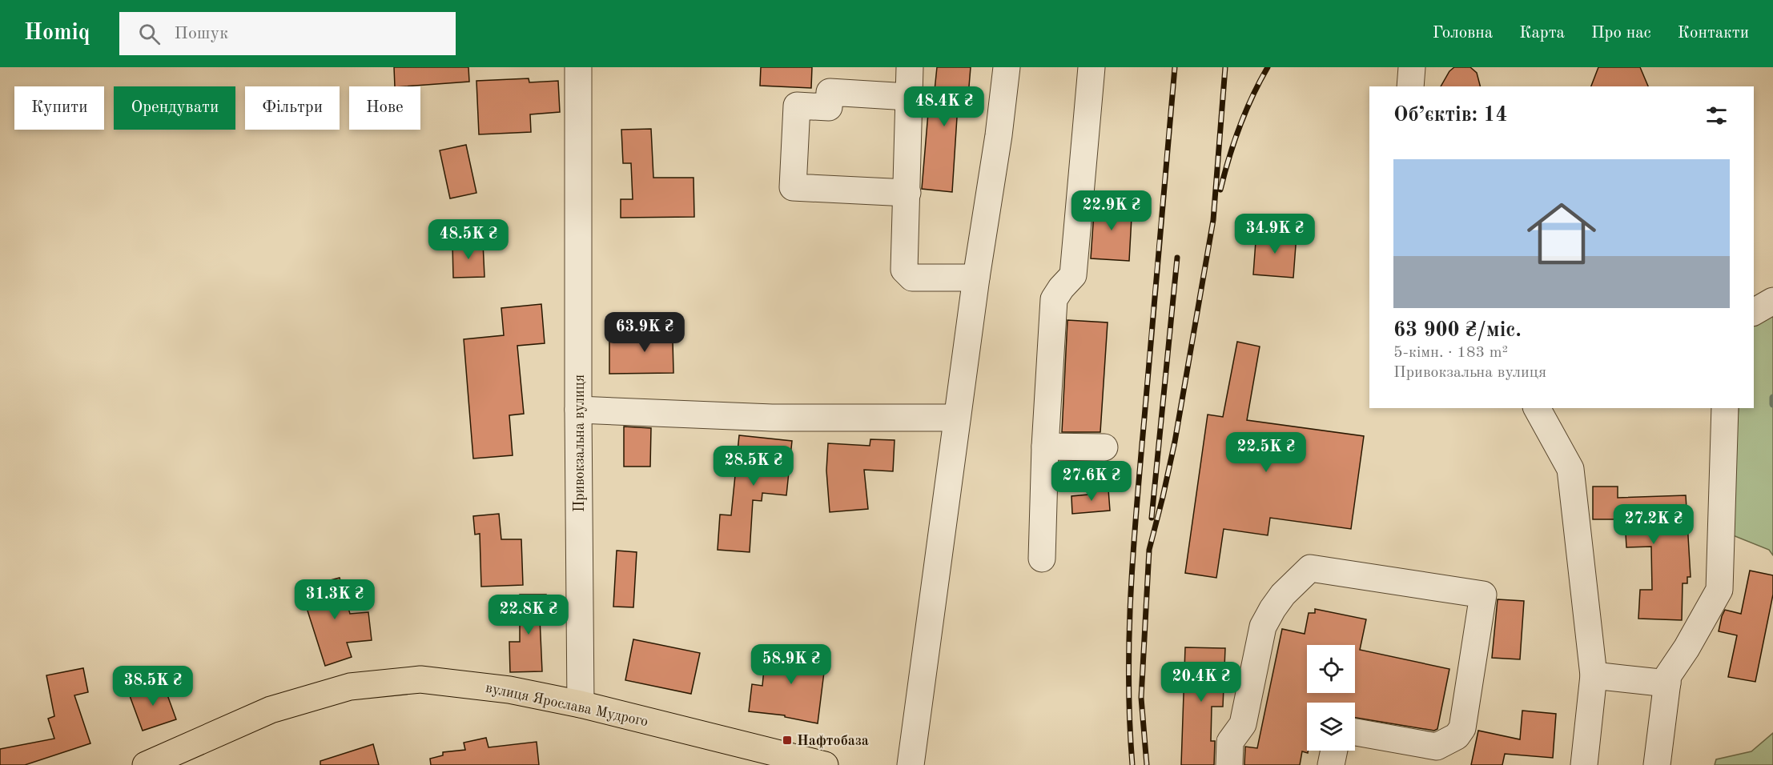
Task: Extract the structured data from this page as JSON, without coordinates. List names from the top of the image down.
{
  "streets": {
    "main road": ["вулиця Ярослава Мудрого"],
    "street": ["Привокзальна вулиця"]
  },
  "crossings": [
    ["Привокзальна вулиця", "вулиця Ярослава Мудрого"]
  ],
  "places": {
    "transit": ["Нафтобаза"]
  },
  "page": {
    "header": "Homiq",
    "search": "Пошук",
    "nav": [
      "Головна",
      "Карта",
      "Про нас",
      "Контакти"
    ],
    "price": [
      "48.4K ₴",
      "22.9K ₴",
      "34.9K ₴",
      "48.5K ₴",
      "63.9K ₴",
      "22.5K ₴",
      "28.5K ₴",
      "27.6K ₴",
      "27.2K ₴",
      "31.3K ₴",
      "22.8K ₴",
      "58.9K ₴",
      "20.4K ₴",
      "38.5K ₴"
    ],
    "chip": [
      "Купити",
      "Орендувати",
      "Фільтри",
      "Нове"
    ],
    "heading": "Об’єктів: 14",
    "list": [
      {
        "name": "63 900 ₴/міс.",
        "note": "5-кімн. · 183 m² · Привокзальна вулиця"
      }
    ]
  }
}
